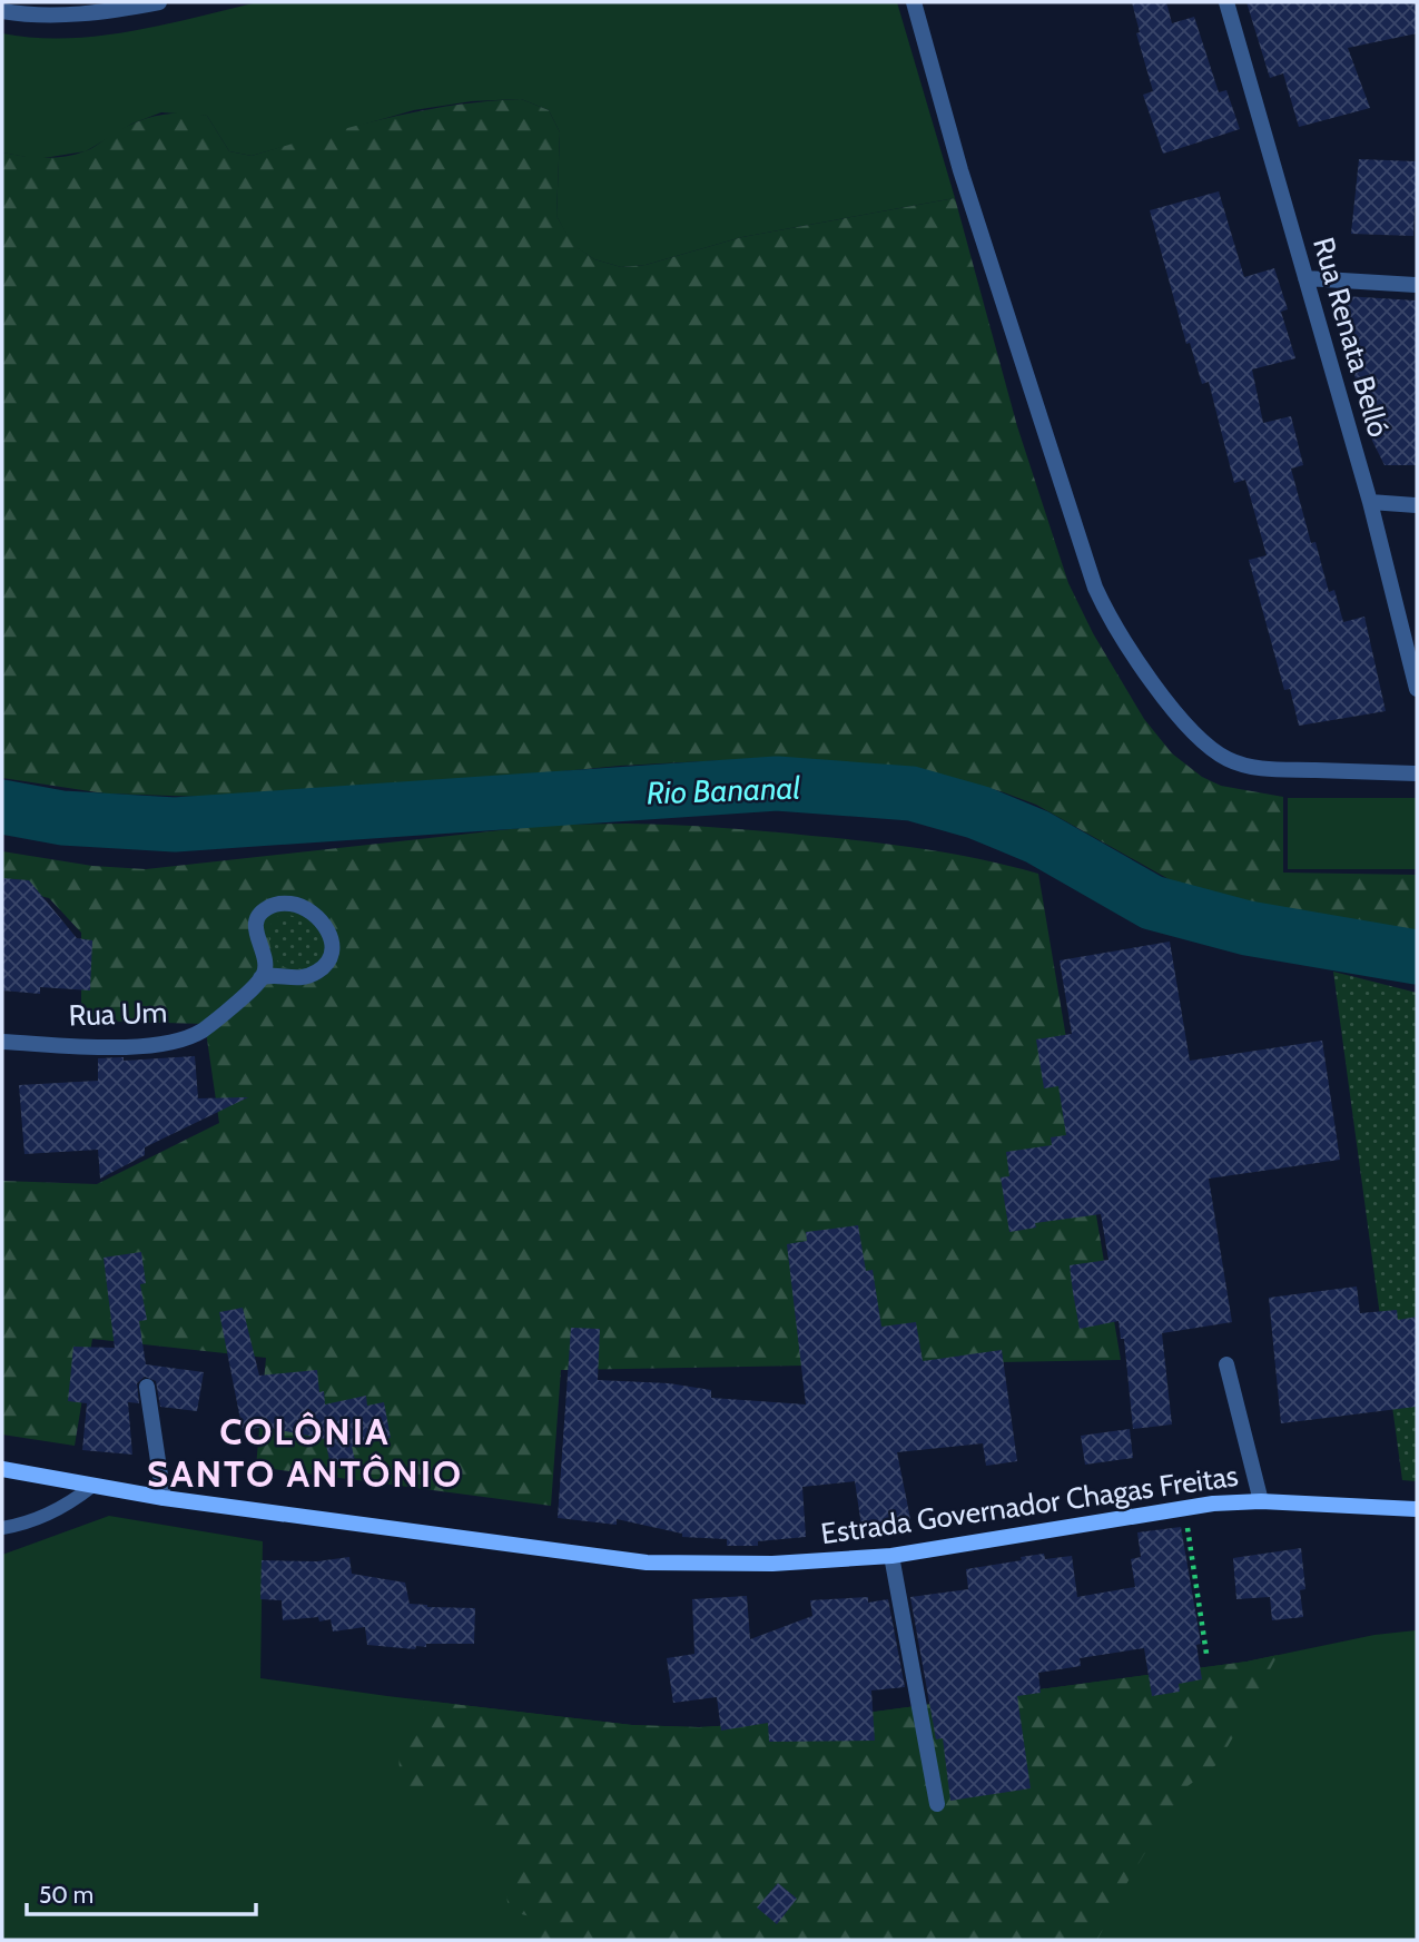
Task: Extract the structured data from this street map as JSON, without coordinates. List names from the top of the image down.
{
  "streets": {
    "main road": ["Estrada Governador Chagas Freitas"],
    "street": ["Rua Renata Belló", "Rua Um"]
  },
  "districts": ["COLÔNIA SANTO ANTÔNIO"],
  "water": ["Rio Bananal"],
  "scale_bar": "50 m"
}
